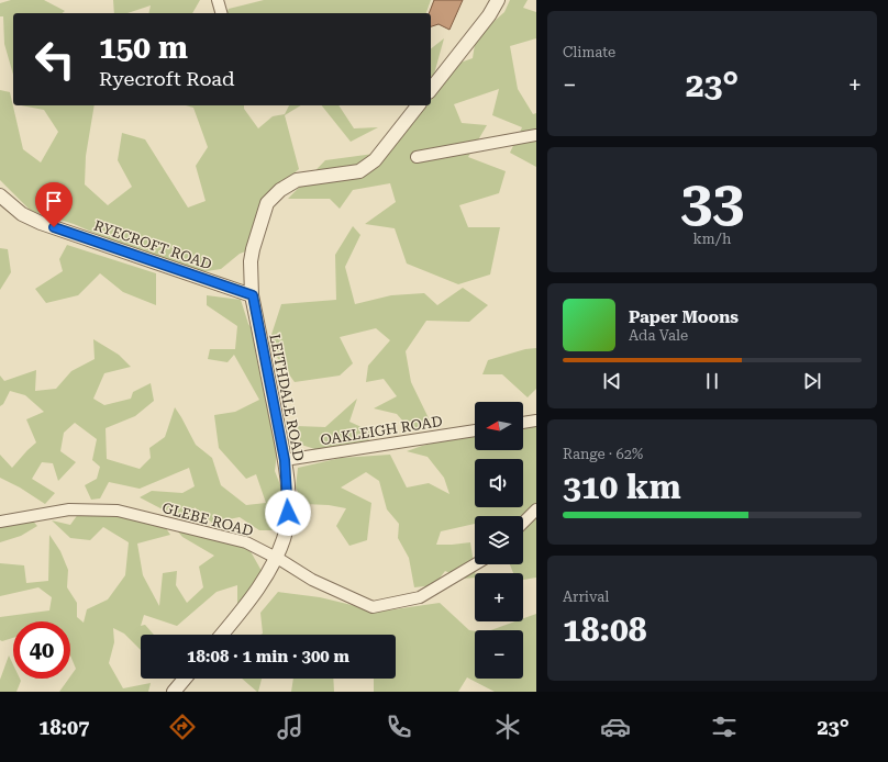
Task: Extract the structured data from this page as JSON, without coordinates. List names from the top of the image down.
{
  "streets": {
    "street": [
      "RYECROFT ROAD",
      "LEITHDALE ROAD",
      "OAKLEIGH ROAD",
      "GLEBE ROAD"
    ]
  },
  "crossings": [
    ["RYECROFT ROAD", "LEITHDALE ROAD"],
    ["LEITHDALE ROAD", "OAKLEIGH ROAD"],
    ["LEITHDALE ROAD", "GLEBE ROAD"]
  ],
  "north": "left",
  "page": {
    "tile": [
      "Climate",
      ["33", "km/h"],
      ["Range · 62%", "310 km"],
      ["Arrival", "18:08"]
    ],
    "turn": ["150 m", "Ryecroft Road"],
    "heat": ["−", "23°", "+"],
    "song": ["Paper Moons", "Ada Vale"],
    "map_buttons": ["+", "−"],
    "limit": "40",
    "trip": "18:08 · 1 min · 300 m",
    "tabs": ["18:07", "23°"]
  }
}
